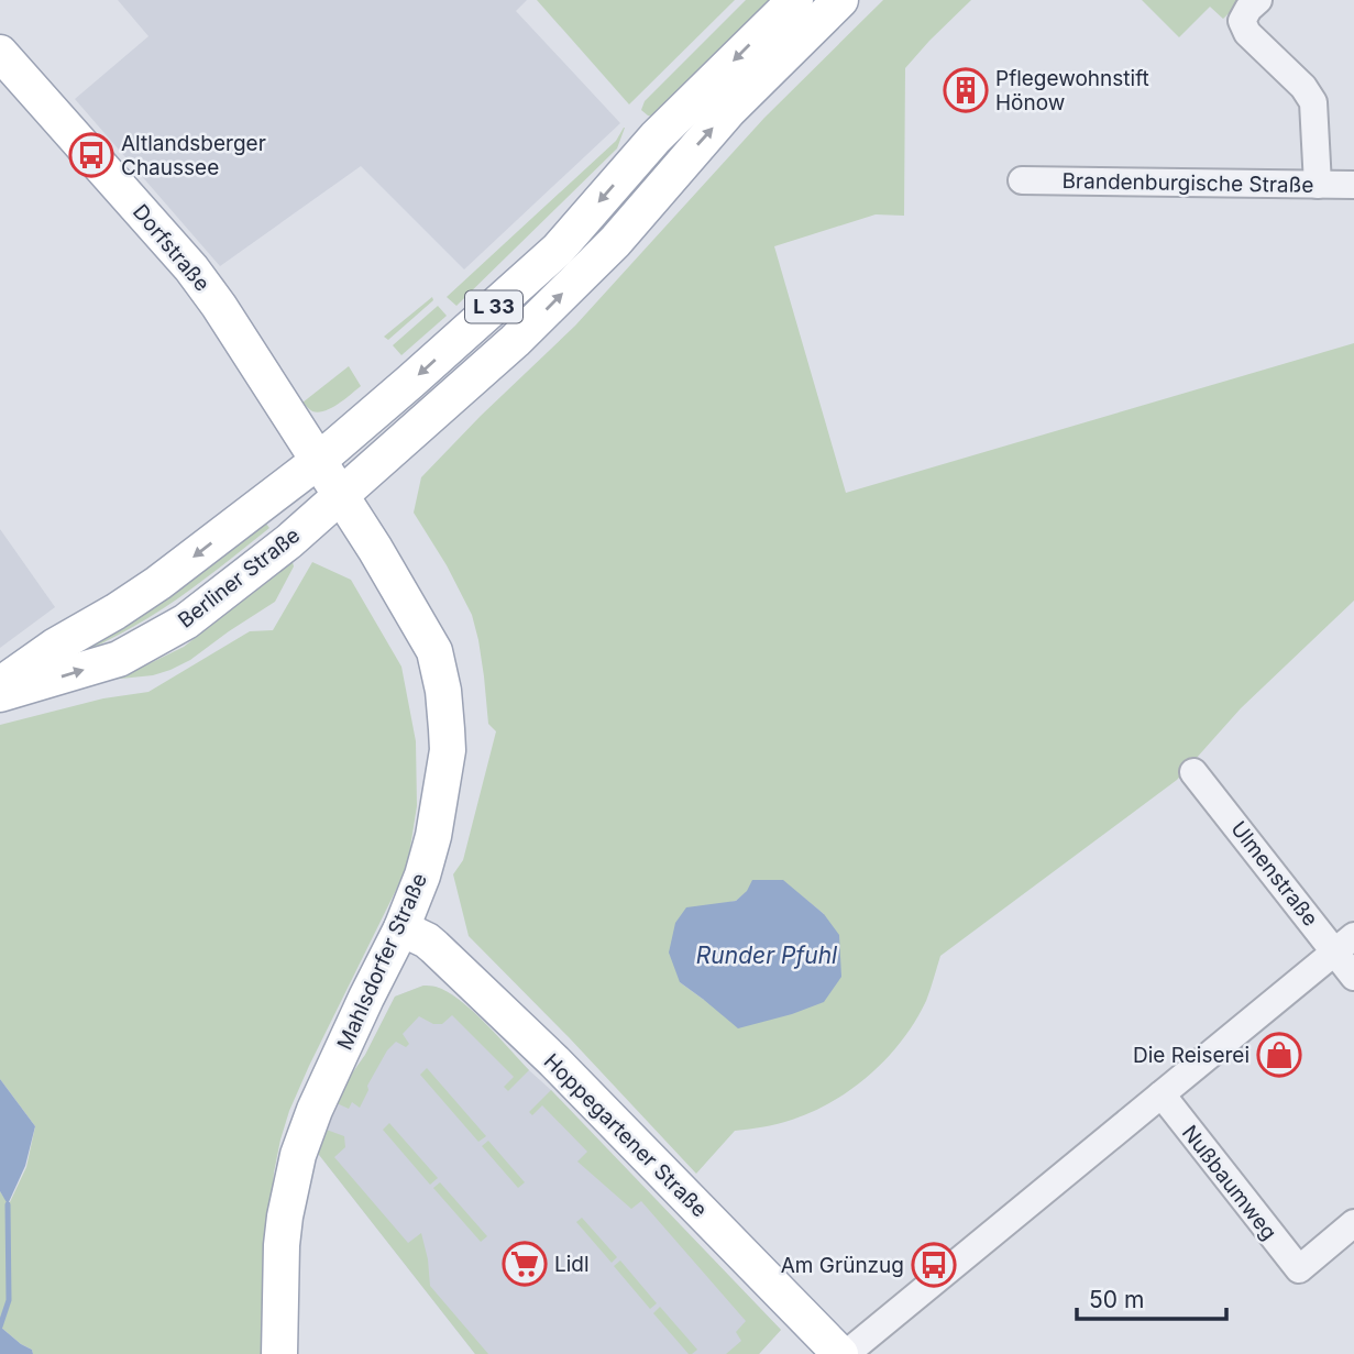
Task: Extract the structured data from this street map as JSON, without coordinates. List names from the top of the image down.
{
  "streets": {
    "main road": [
      "Dorfstraße",
      "L 33",
      "Berliner Straße",
      "Mahlsdorfer Straße",
      "Hoppegartener Straße"
    ],
    "street": ["Brandenburgische Straße", "Ulmenstraße", "Nußbaumweg"]
  },
  "crossings": [
    ["Dorfstraße", "L 33"],
    ["Dorfstraße", "Berliner Straße"],
    ["Dorfstraße", "Mahlsdorfer Straße"],
    ["L 33", "Berliner Straße"],
    ["L 33", "Mahlsdorfer Straße"],
    ["Berliner Straße", "Mahlsdorfer Straße"],
    ["Mahlsdorfer Straße", "Hoppegartener Straße"]
  ],
  "water": ["Runder Pfuhl"],
  "places": {
    "building": ["Pflegewohnstift Hönow"],
    "bus stop": ["Altlandsberger Chaussee", "Am Grünzug"],
    "shop": ["Die Reiserei"],
    "supermarket": ["Lidl"]
  },
  "scale_bar": "50 m"
}
